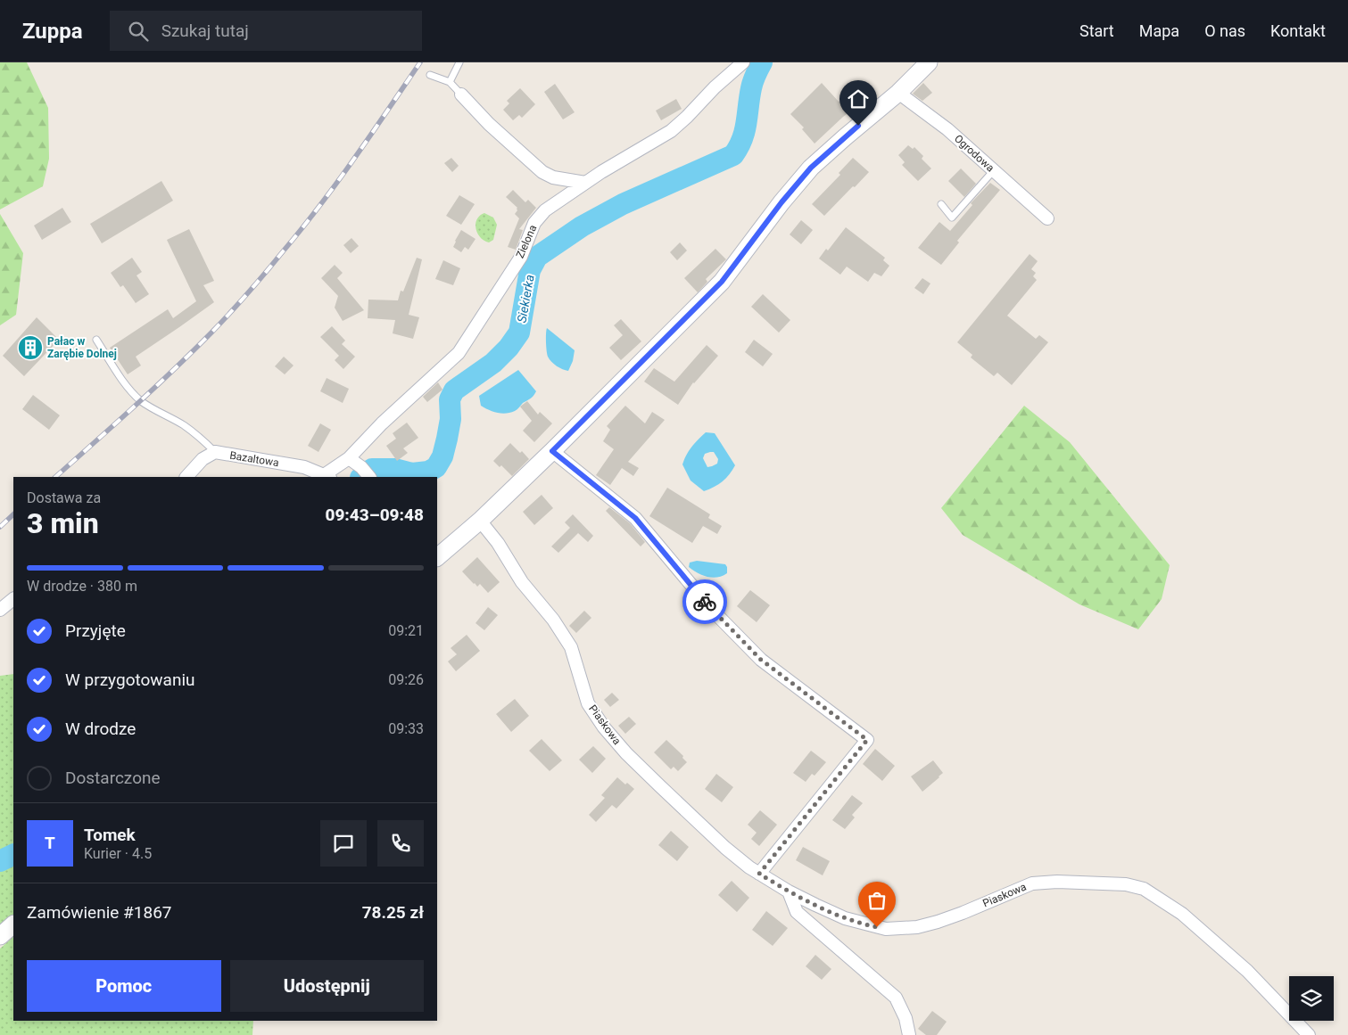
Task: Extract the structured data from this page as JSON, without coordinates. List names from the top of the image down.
{
  "streets": {
    "street": [
      "Ogrodowa",
      "Zielona",
      "Bazaltowa",
      "Piaskowa"
    ]
  },
  "crossings": [
    ["Zielona", "Bazaltowa"]
  ],
  "water": ["Siekierka"],
  "places": {
    "building": ["Pałac w Zarębie Dolnej"]
  },
  "page": {
    "header": "Zuppa",
    "search": "Szukaj tutaj",
    "nav": [
      "Start",
      "Mapa",
      "O nas",
      "Kontakt"
    ],
    "heading": ["3 min", "Dostawa za", "09:43–09:48"],
    "panel": [
      "Tomek",
      "Kurier · 4.5",
      "Zamówienie #1867",
      "78.25 zł"
    ],
    "bar": "W drodze · 380 m",
    "list": [
      ["Przyjęte", "09:21"],
      ["W przygotowaniu", "09:26"],
      ["W drodze", "09:33"],
      "Dostarczone"
    ],
    "round": "T",
    "buttons": ["Pomoc", "Udostępnij"]
  }
}
